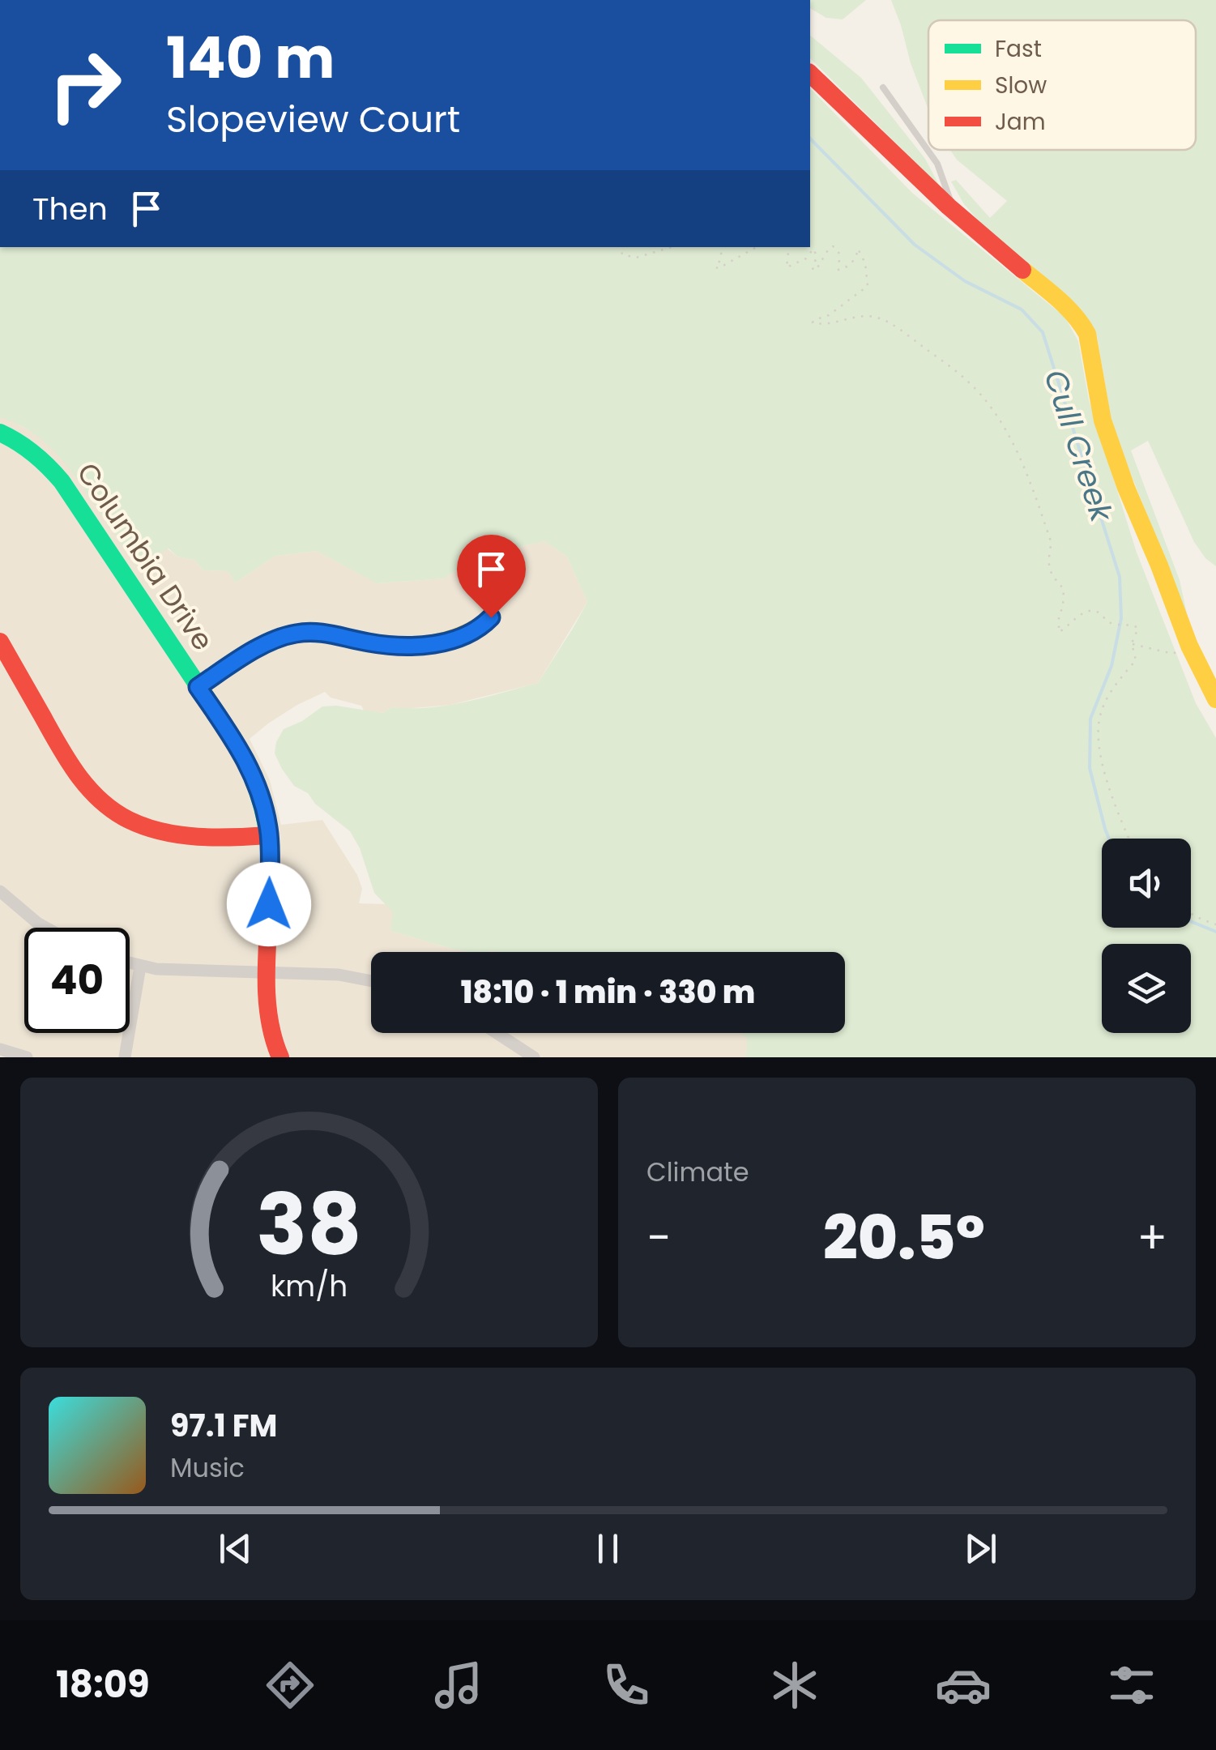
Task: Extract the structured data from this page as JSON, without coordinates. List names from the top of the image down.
{
  "streets": {
    "street": ["Columbia Drive"]
  },
  "water": ["Cull Creek"],
  "legend": ["Fast", "Slow", "Jam"],
  "page": {
    "turn": ["140 m", "Slopeview Court"],
    "then": "Then",
    "limit": "40",
    "trip": "18:10 · 1 min · 330 m",
    "tile": "Climate",
    "heat": ["−", "20.5°", "+"],
    "song": ["97.1 FM", "Music"],
    "tabs": "18:09",
    "gauge": ["38", "km/h"]
  }
}
